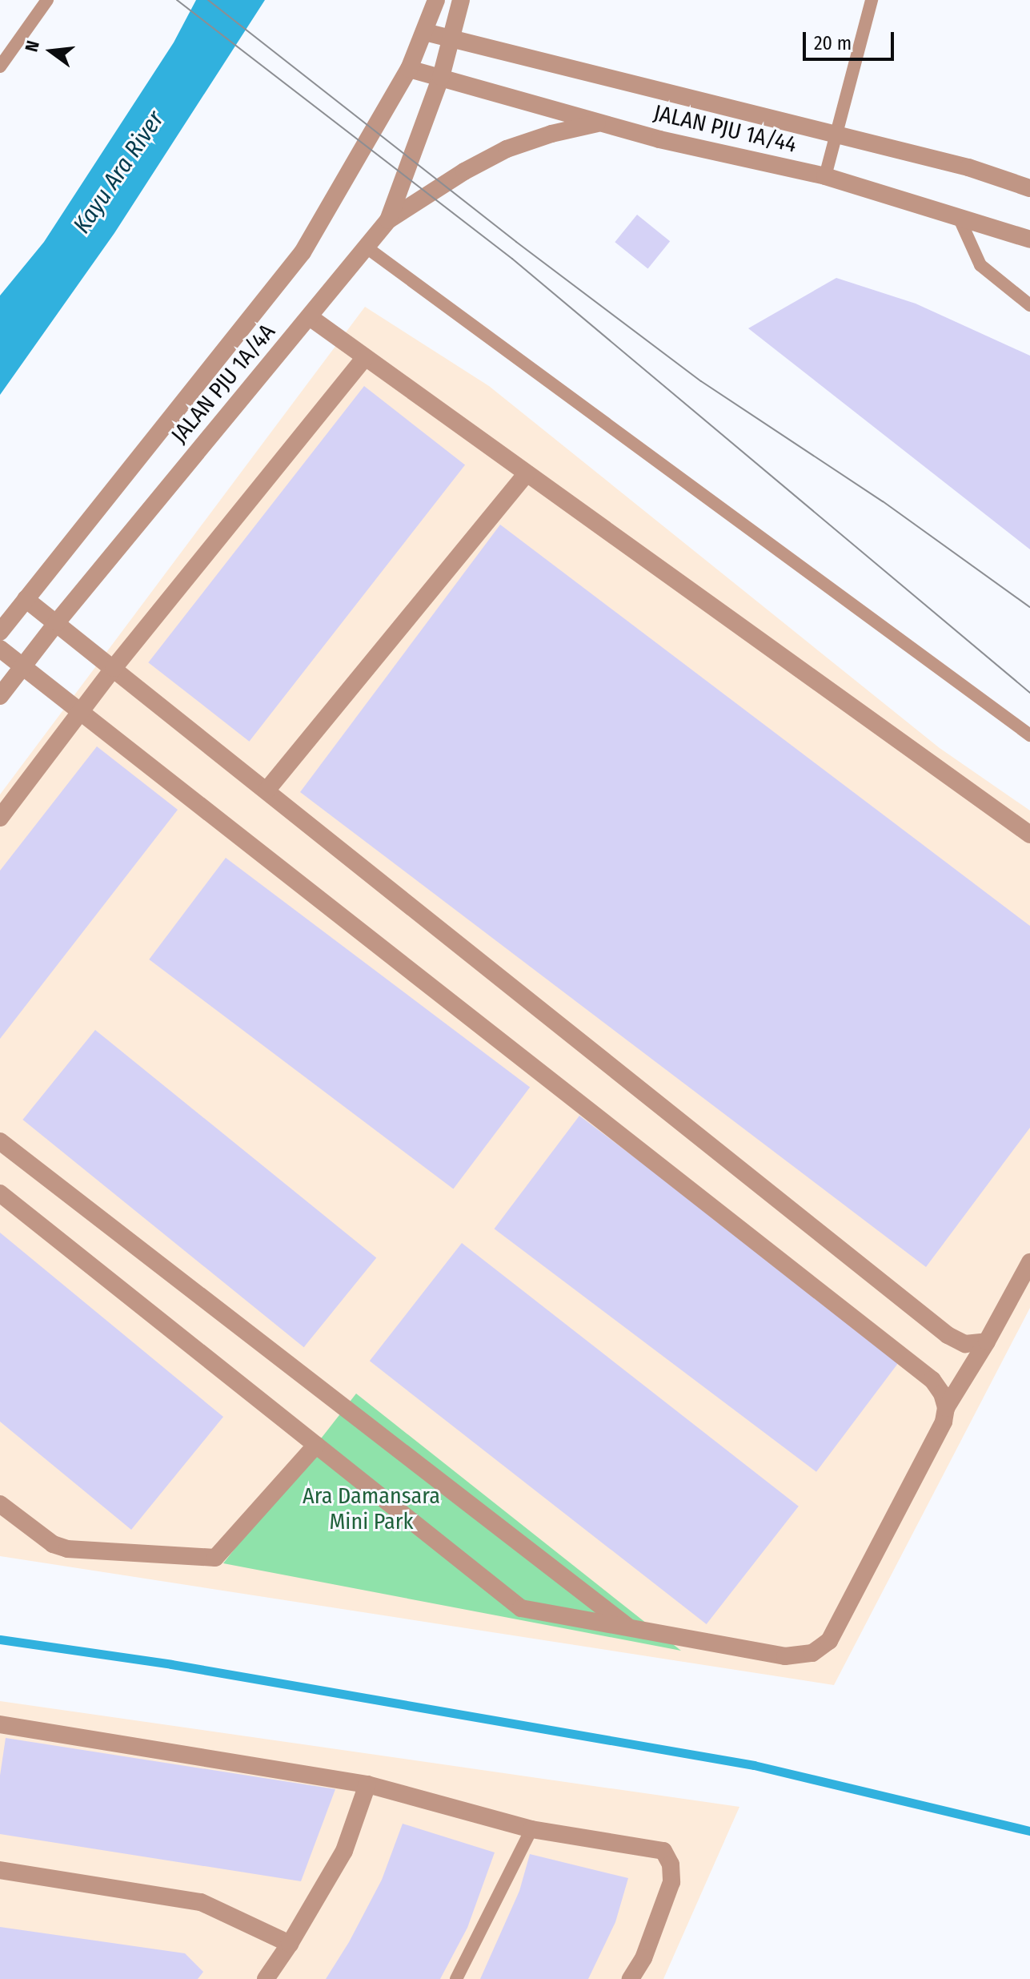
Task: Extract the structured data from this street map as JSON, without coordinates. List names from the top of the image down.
{
  "streets": {
    "street": ["JALAN PJU 1A/44", "JALAN PJU 1A/4A"]
  },
  "crossings": [
    ["JALAN PJU 1A/44", "JALAN PJU 1A/4A"]
  ],
  "water": ["Kayu Ara River"],
  "parks": ["Ara Damansara Mini Park"],
  "scale_bar": "20 m",
  "north": "left"
}
